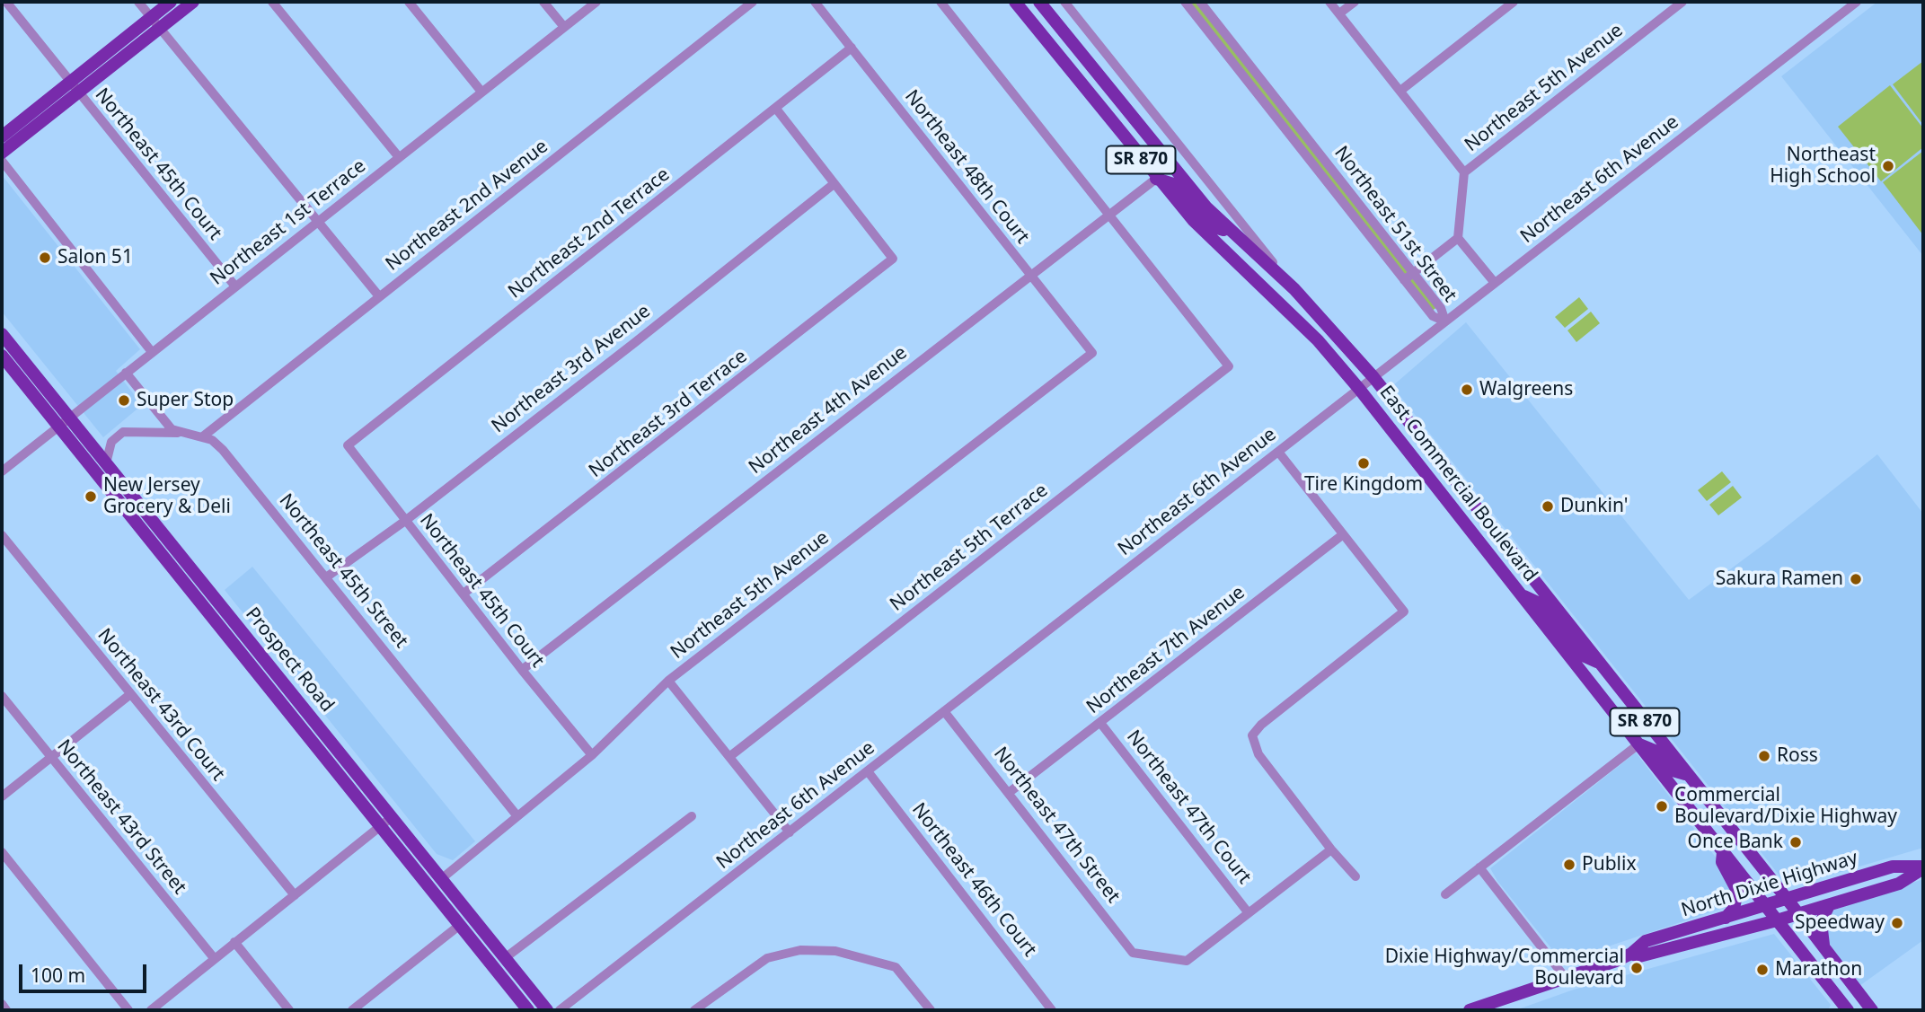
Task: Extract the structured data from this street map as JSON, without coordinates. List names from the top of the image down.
{
  "streets": {
    "main road": [
      "SR 870",
      "East Commercial Boulevard",
      "Prospect Road",
      "North Dixie Highway"
    ],
    "street": [
      "Northeast 5th Avenue",
      "Northeast 45th Court",
      "Northeast 48th Court",
      "Northeast 6th Avenue",
      "Northeast 2nd Avenue",
      "Northeast 1st Terrace",
      "Northeast 51st Street",
      "Northeast 2nd Terrace",
      "Northeast 3rd Avenue",
      "Northeast 4th Avenue",
      "Northeast 3rd Terrace",
      "Northeast 5th Terrace",
      "Northeast 45th Street",
      "Northeast 7th Avenue",
      "Northeast 43rd Court",
      "Northeast 47th Court",
      "Northeast 43rd Street",
      "Northeast 47th Street",
      "Northeast 46th Court"
    ]
  },
  "crossings": [
    ["Northeast 5th Avenue", "Northeast 45th Court"],
    ["Northeast 5th Avenue", "Northeast 48th Court"],
    ["Northeast 5th Avenue", "Northeast 45th Street"],
    ["Northeast 5th Avenue", "Prospect Road"],
    ["Northeast 45th Court", "Northeast 1st Terrace"],
    ["Northeast 45th Court", "Northeast 2nd Terrace"],
    ["Northeast 45th Court", "Northeast 3rd Avenue"],
    ["Northeast 45th Court", "Northeast 4th Avenue"],
    ["Northeast 45th Court", "Northeast 3rd Terrace"],
    ["Northeast 48th Court", "Northeast 2nd Terrace"],
    ["Northeast 48th Court", "Northeast 4th Avenue"],
    ["Northeast 6th Avenue", "Northeast 51st Street"],
    ["Northeast 6th Avenue", "East Commercial Boulevard"],
    ["Northeast 6th Avenue", "Northeast 47th Street"],
    ["Northeast 6th Avenue", "Northeast 46th Court"],
    ["Northeast 2nd Avenue", "Northeast 45th Street"],
    ["Northeast 1st Terrace", "Prospect Road"],
    ["Northeast 3rd Avenue", "Northeast 3rd Terrace"],
    ["Northeast 3rd Avenue", "Northeast 45th Street"],
    ["Northeast 4th Avenue", "East Commercial Boulevard"],
    ["Northeast 4th Avenue", "Northeast 5th Terrace"],
    ["East Commercial Boulevard", "North Dixie Highway"],
    ["Northeast 7th Avenue", "Northeast 47th Court"],
    ["Northeast 7th Avenue", "Northeast 47th Street"],
    ["Northeast 47th Court", "Northeast 47th Street"]
  ],
  "places": [
    "Northeast High School",
    "Salon 51",
    "Walgreens",
    "Super Stop",
    "Tire Kingdom",
    "New Jersey Grocery & Deli",
    "Dunkin'",
    "Sakura Ramen",
    "Ross",
    "Commercial Boulevard/Dixie Highway",
    "Once Bank",
    "Publix",
    "Speedway",
    "Dixie Highway/Commercial Boulevard",
    "Marathon"
  ],
  "scale_bar": "100 m"
}
